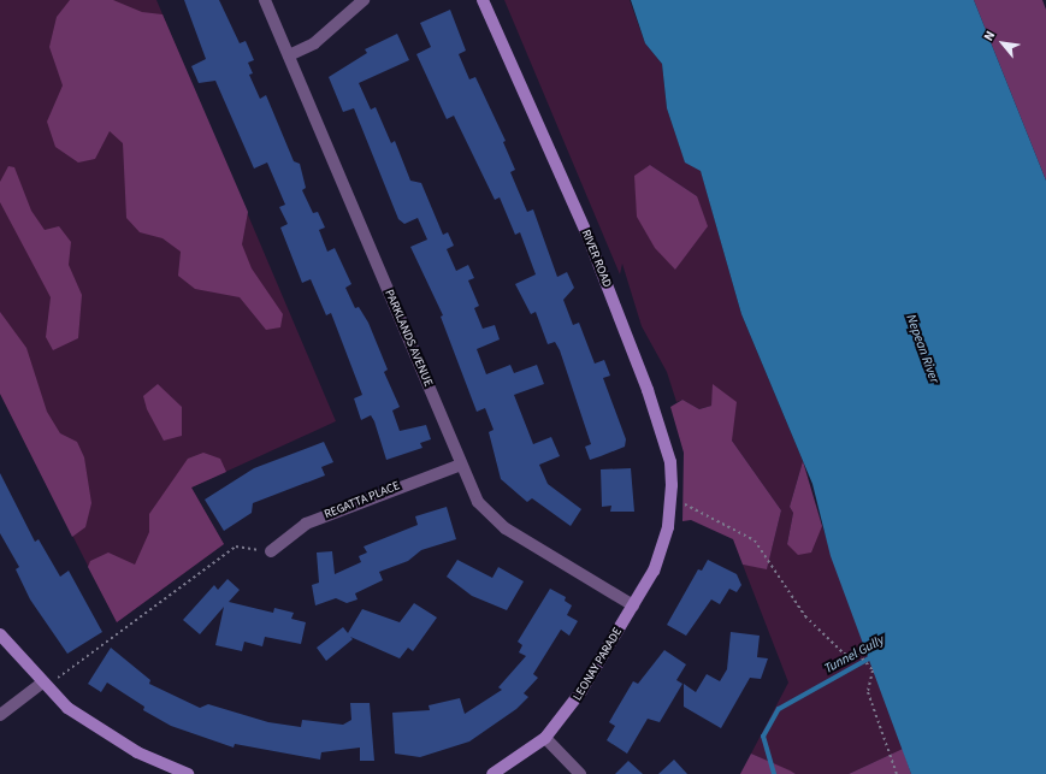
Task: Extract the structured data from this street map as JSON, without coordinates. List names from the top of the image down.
{
  "streets": {
    "street": [
      "RIVER ROAD",
      "PARKLANDS AVENUE",
      "REGATTA PLACE",
      "LEONAY PARADE"
    ]
  },
  "crossings": [
    ["RIVER ROAD", "LEONAY PARADE"],
    ["PARKLANDS AVENUE", "REGATTA PLACE"],
    ["PARKLANDS AVENUE", "LEONAY PARADE"]
  ],
  "water": ["Nepean River", "Tunnel Gully"],
  "north": "top left"
}
